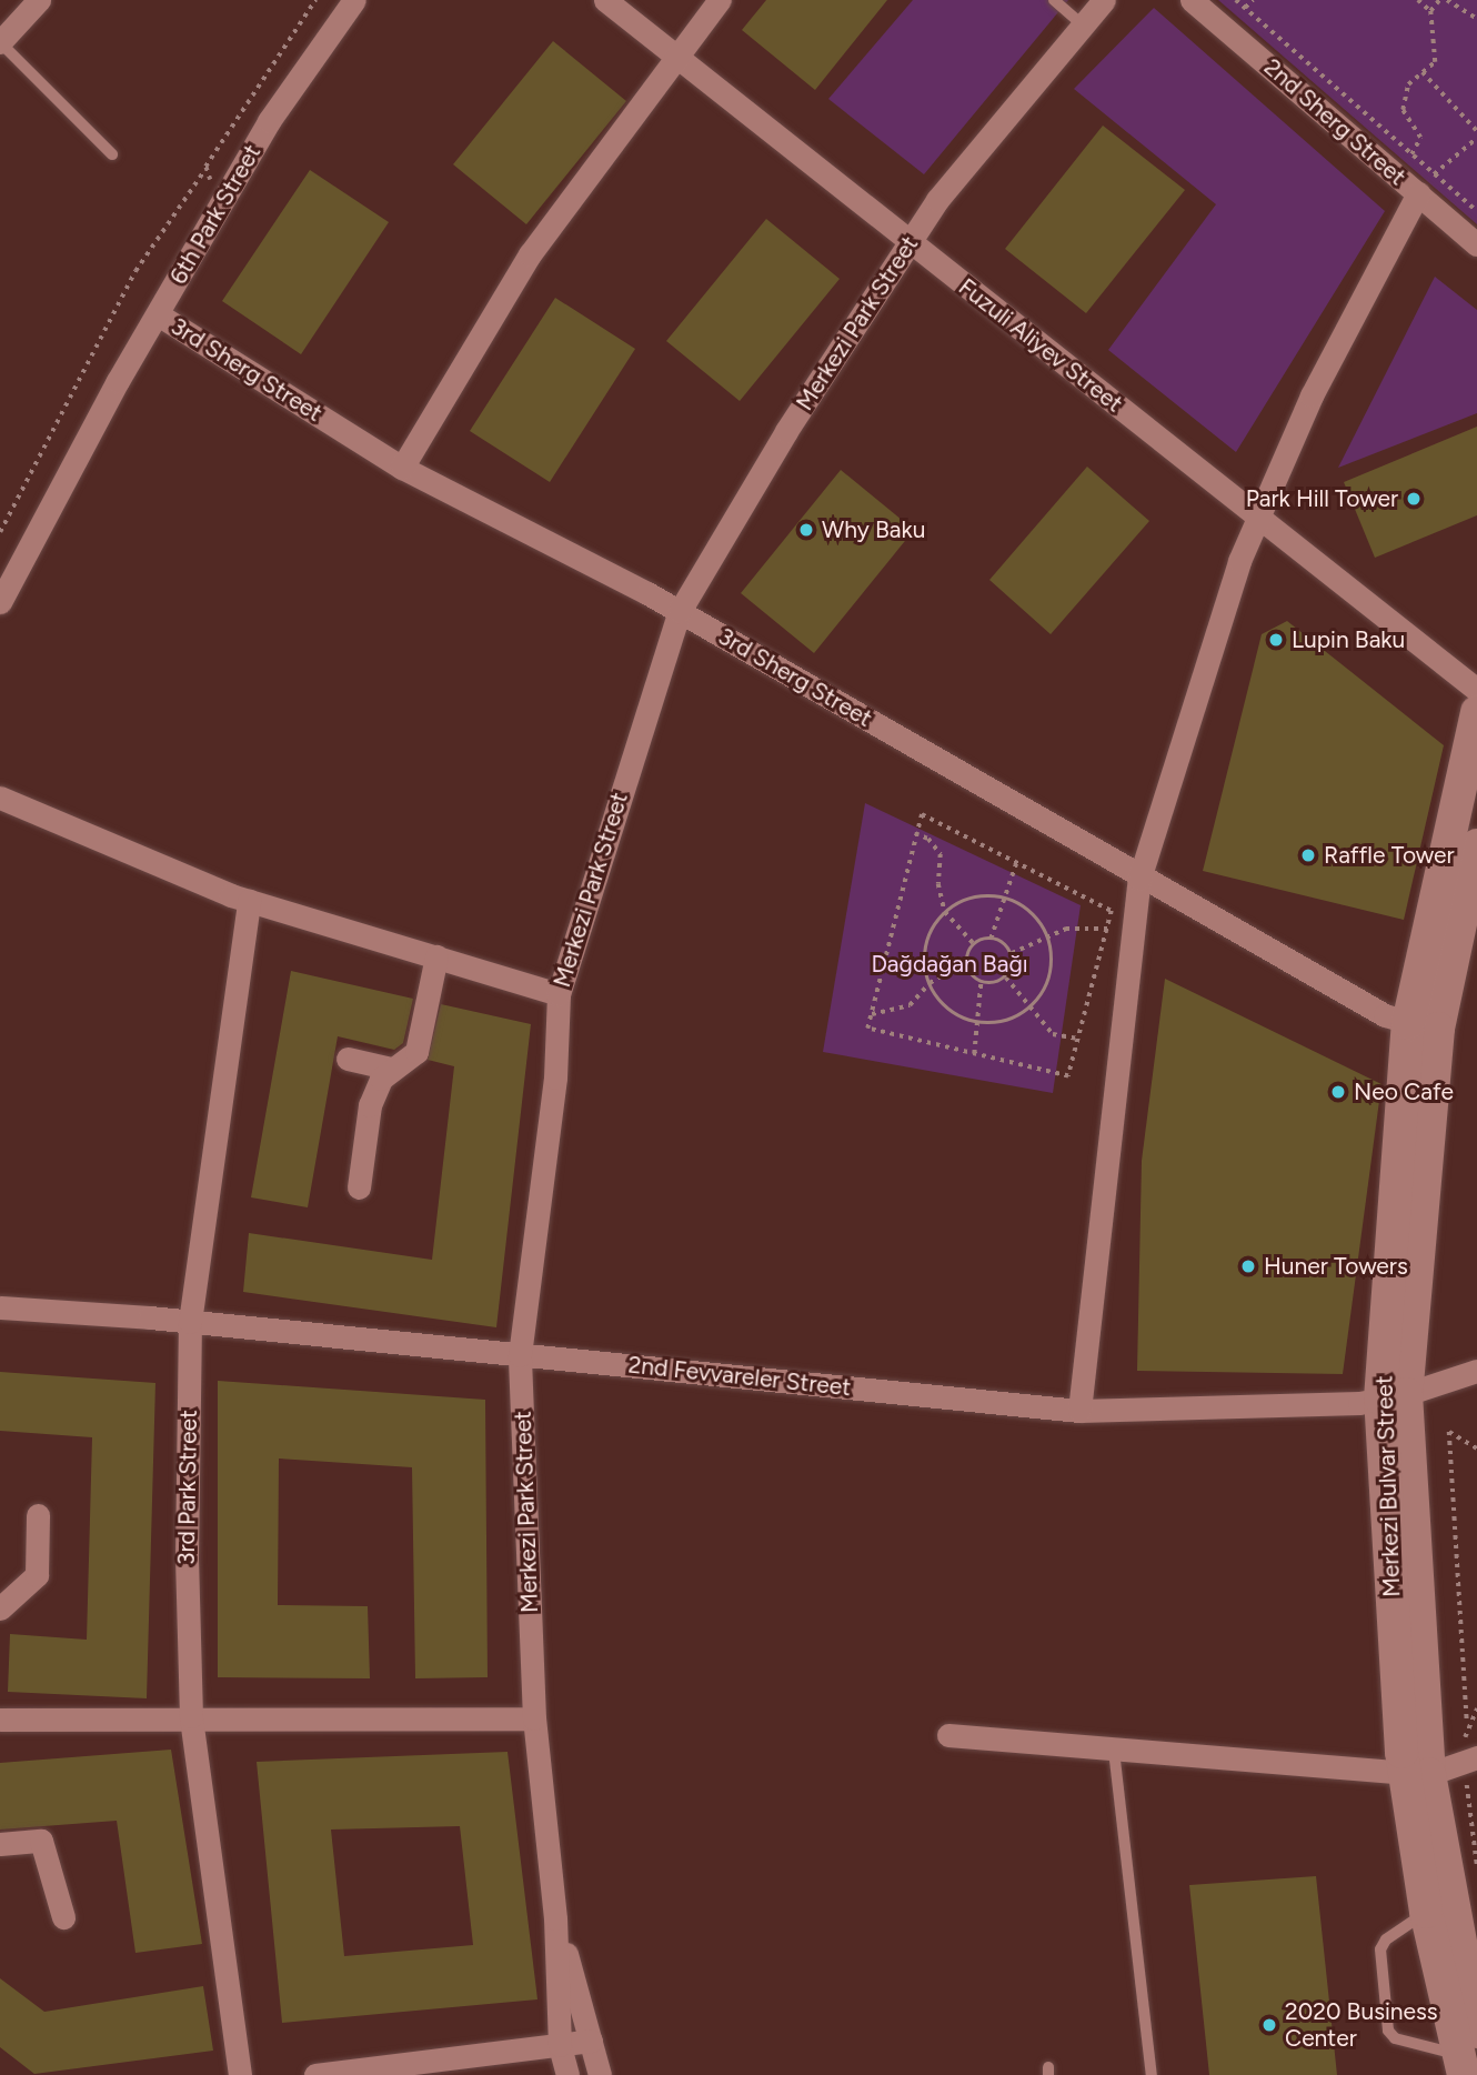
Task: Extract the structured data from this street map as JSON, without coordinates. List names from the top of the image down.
{
  "streets": {
    "street": [
      "2nd Sherg Street",
      "6th Park Street",
      "Merkezi Park Street",
      "Fuzuli Aliyev Street",
      "3rd Sherg Street",
      "2nd Fevvareler Street",
      "Merkezi Bulvar Street",
      "3rd Park Street"
    ]
  },
  "crossings": [
    ["6th Park Street", "3rd Sherg Street"],
    ["Merkezi Park Street", "Fuzuli Aliyev Street"],
    ["Merkezi Park Street", "3rd Sherg Street"],
    ["Merkezi Park Street", "2nd Fevvareler Street"],
    ["3rd Sherg Street", "Merkezi Bulvar Street"],
    ["2nd Fevvareler Street", "Merkezi Bulvar Street"],
    ["2nd Fevvareler Street", "3rd Park Street"]
  ],
  "parks": ["Dağdağan Bağı"],
  "places": [
    "Park Hill Tower",
    "Why Baku",
    "Lupin Baku",
    "Raffle Tower",
    "Neo Cafe",
    "Huner Towers",
    "2020 Business Center"
  ]
}
